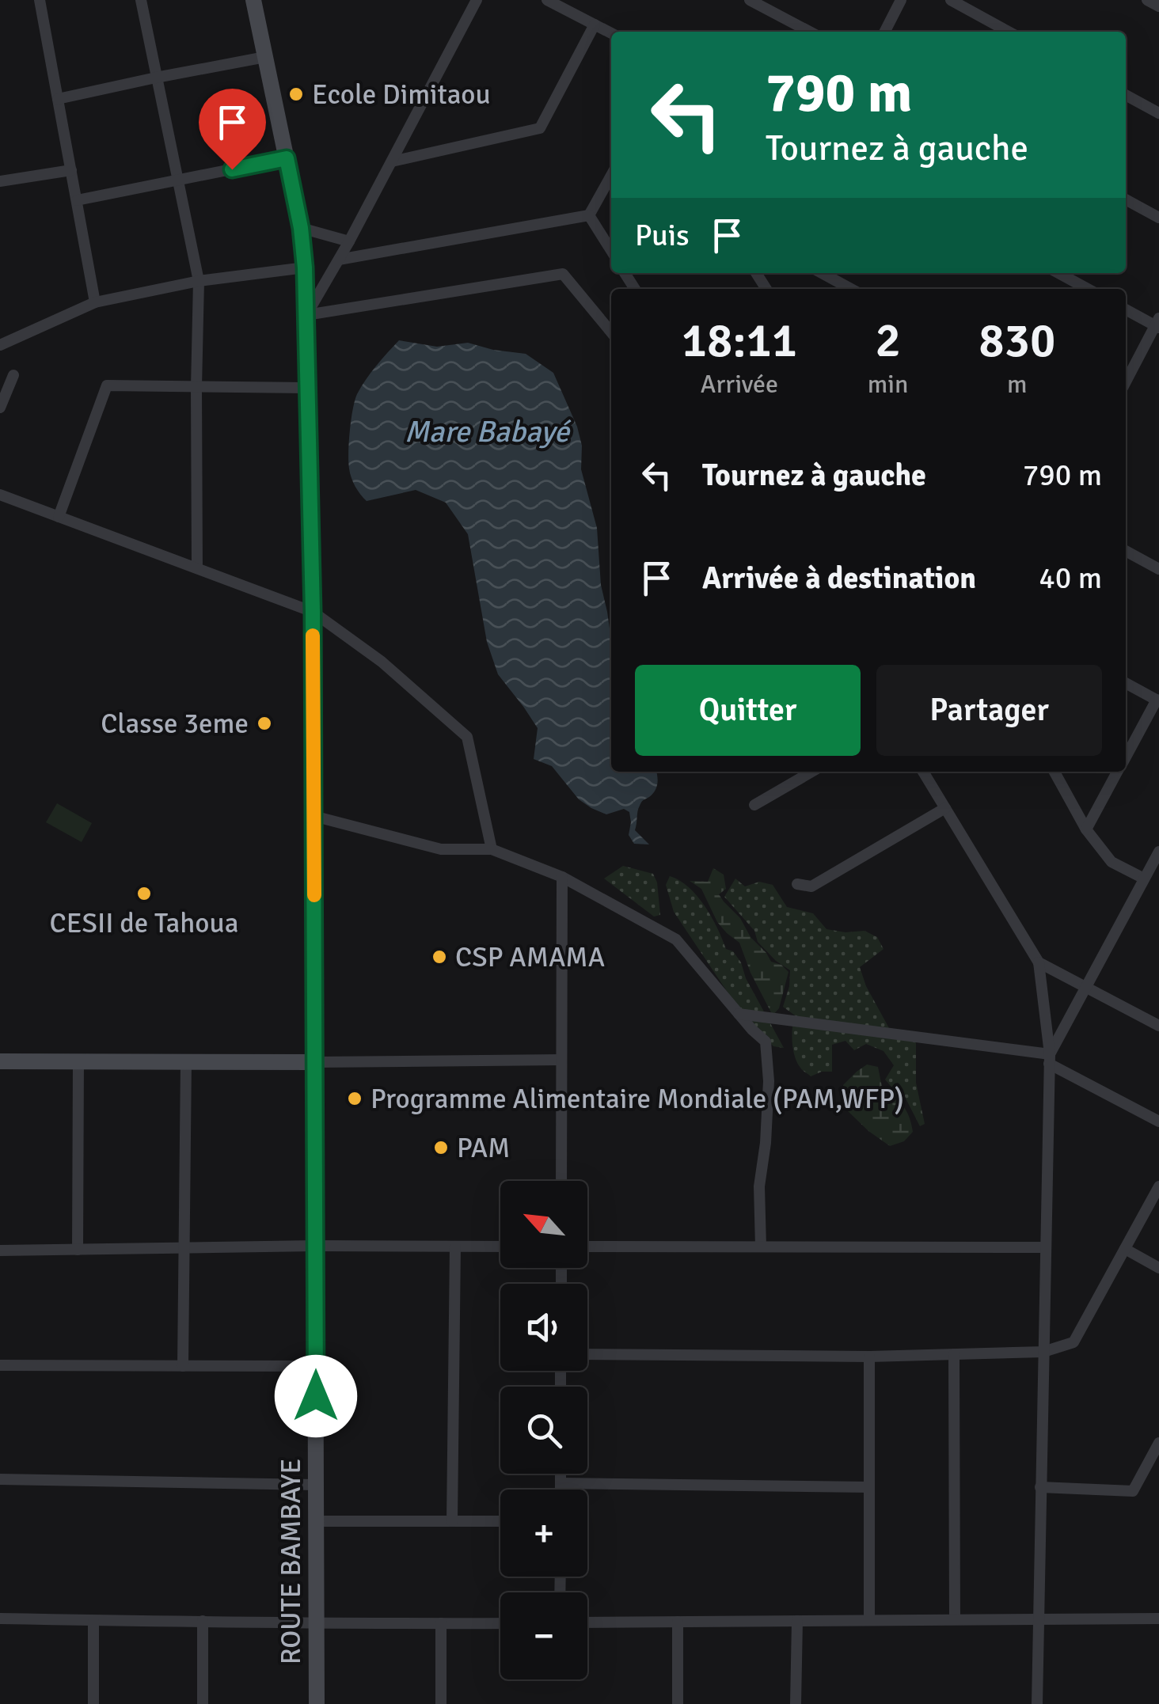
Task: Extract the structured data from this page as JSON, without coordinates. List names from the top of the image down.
{
  "streets": {
    "street": ["ROUTE BAMBAYE"]
  },
  "water": ["Mare Babayé"],
  "places": [
    "Ecole Dimitaou",
    "Classe 3eme",
    "CESII de Tahoua",
    "CSP AMAMA",
    "Programme Alimentaire Mondiale (PAM,WFP)",
    "PAM"
  ],
  "north": "top left",
  "page": {
    "turn": ["790 m", "Tournez à gauche"],
    "then": "Puis",
    "eta": [
      "18:11",
      "Arrivée",
      "2",
      "min",
      "830",
      "m"
    ],
    "list": [
      {
        "name": "Tournez à gauche",
        "value": "790 m"
      },
      {
        "name": "Arrivée à destination",
        "value": "40 m"
      }
    ],
    "buttons": ["Quitter", "Partager"],
    "map_buttons": ["+", "−"]
  }
}
